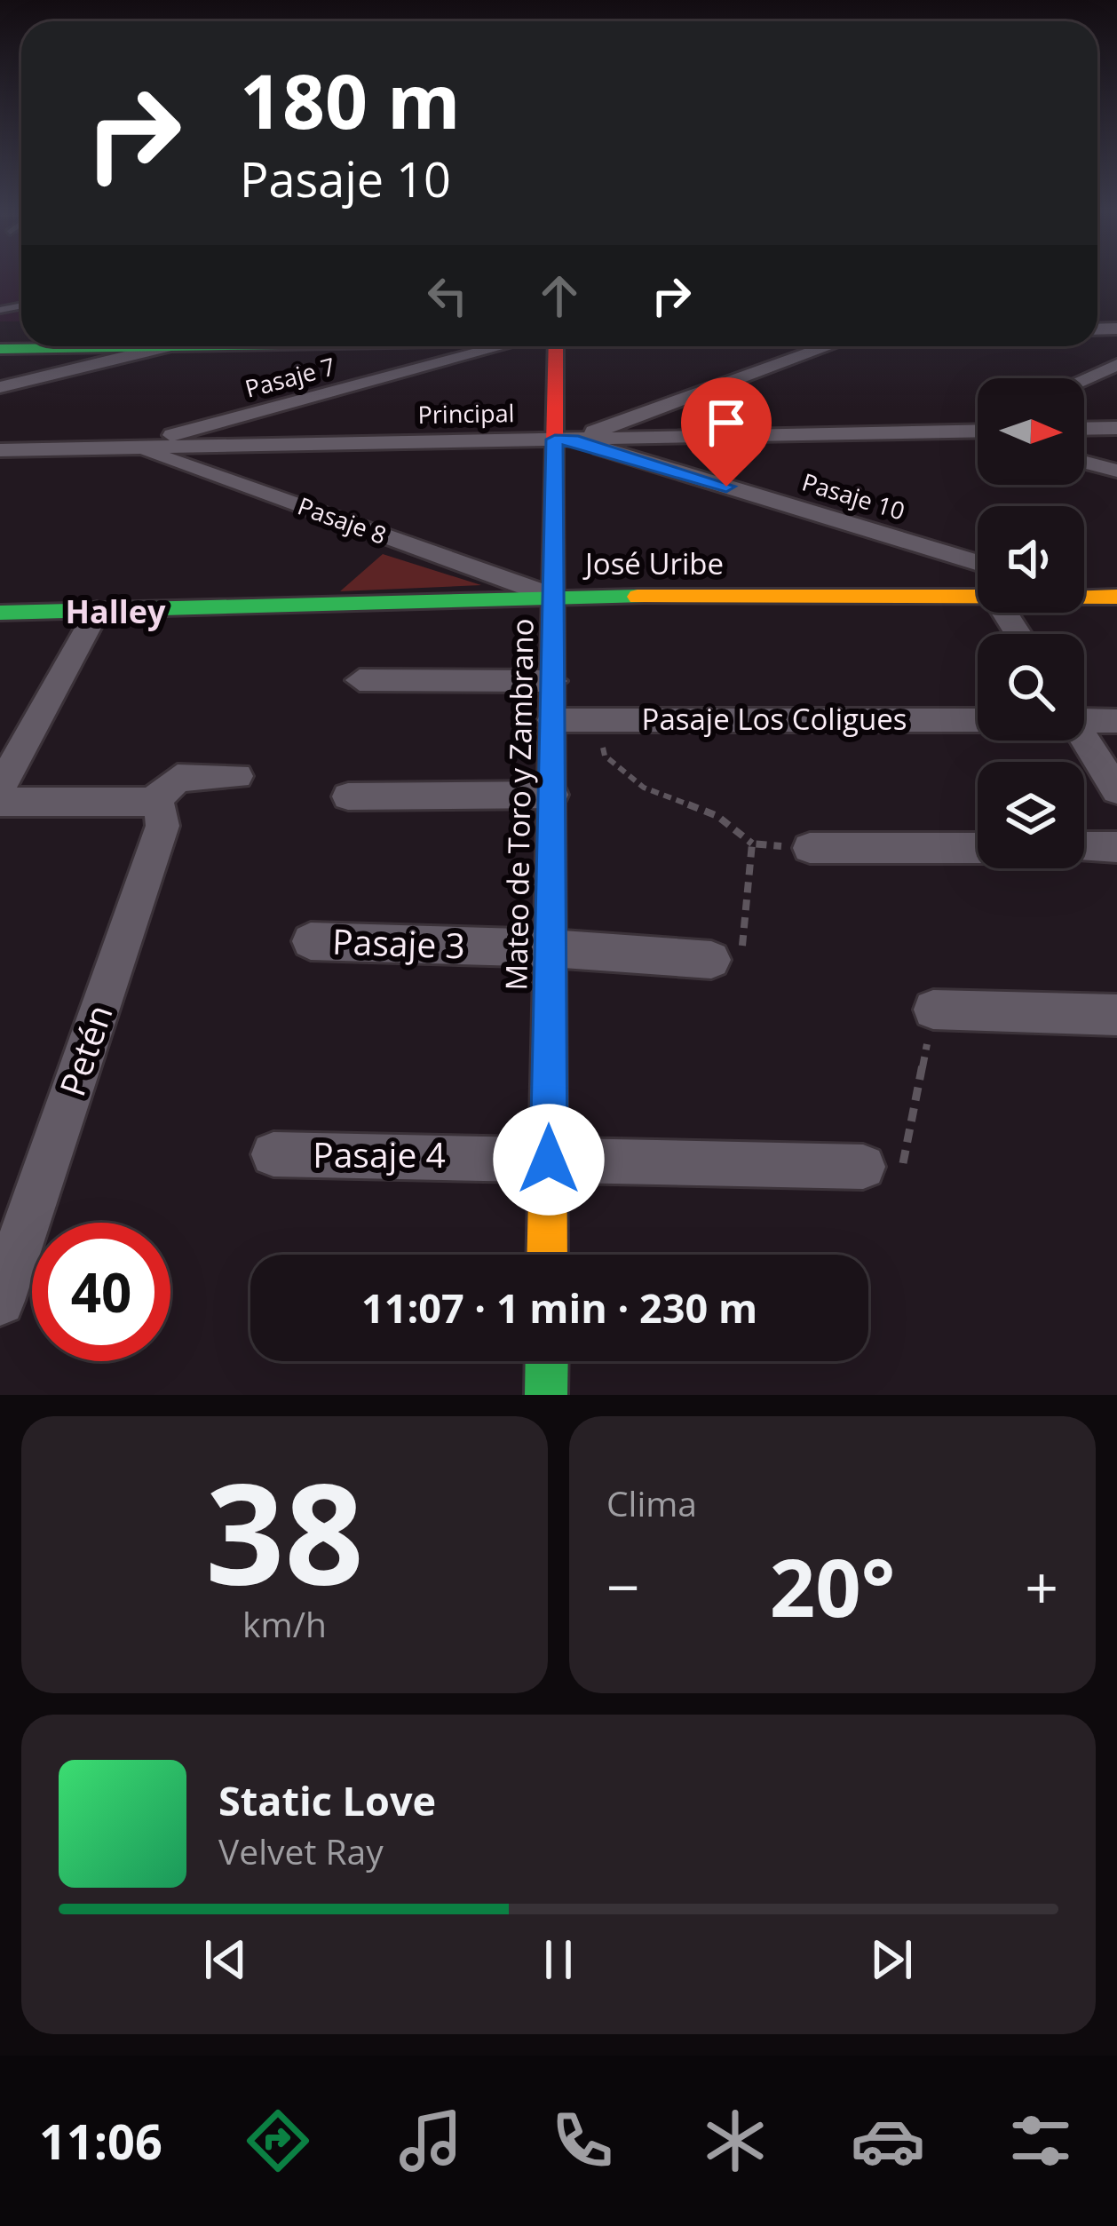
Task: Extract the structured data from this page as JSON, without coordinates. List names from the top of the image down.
{
  "streets": {
    "street": [
      "Pasaje 7",
      "Principal",
      "Pasaje 10",
      "Pasaje 8",
      "José Uribe",
      "Pasaje Los Coligues",
      "Mateo de Toro y Zambrano",
      "Pasaje 3",
      "Petén",
      "Pasaje 4"
    ]
  },
  "crossings": [
    ["Pasaje 7", "Principal"],
    ["Pasaje 7", "Pasaje 8"],
    ["Principal", "Pasaje 10"],
    ["Principal", "Pasaje 8"],
    ["Principal", "Mateo de Toro y Zambrano"],
    ["Pasaje 10", "Mateo de Toro y Zambrano"],
    ["Pasaje 8", "José Uribe"],
    ["Pasaje 8", "Mateo de Toro y Zambrano"],
    ["José Uribe", "Mateo de Toro y Zambrano"],
    ["Pasaje Los Coligues", "Mateo de Toro y Zambrano"],
    ["Mateo de Toro y Zambrano", "Pasaje 3"],
    ["Mateo de Toro y Zambrano", "Pasaje 4"]
  ],
  "districts": ["Halley"],
  "north": "right",
  "page": {
    "turn": ["180 m", "Pasaje 10"],
    "limit": "40",
    "trip": "11:07 · 1 min · 230 m",
    "tile": [
      ["38", "km/h"],
      "Clima"
    ],
    "heat": ["−", "20°", "+"],
    "song": ["Static Love", "Velvet Ray"],
    "tabs": "11:06"
  }
}
